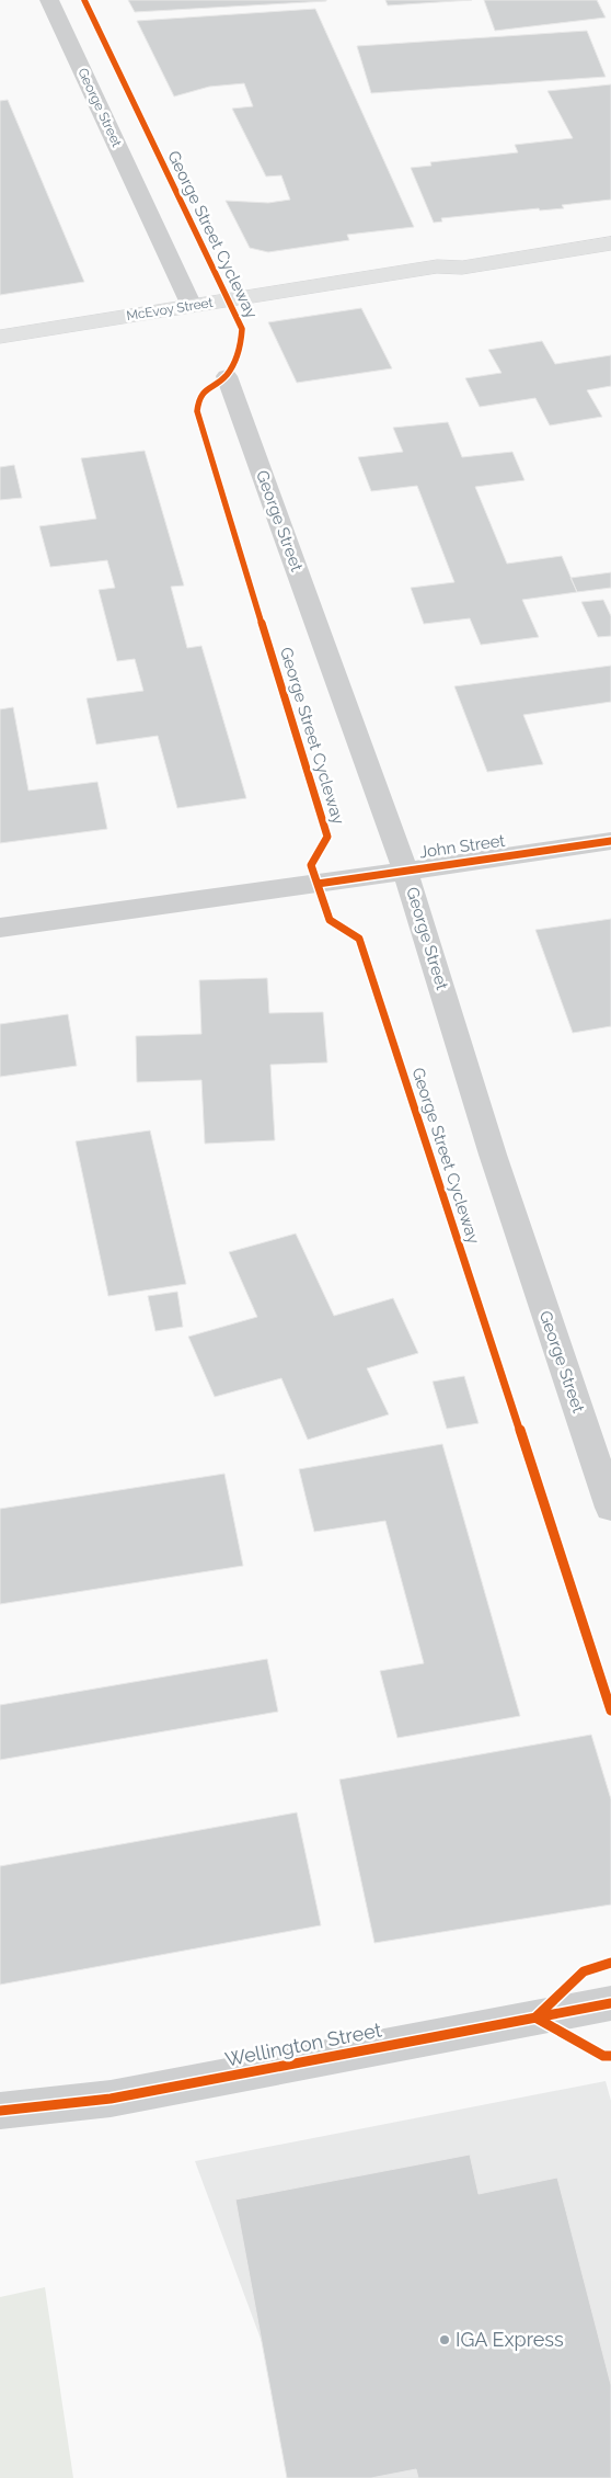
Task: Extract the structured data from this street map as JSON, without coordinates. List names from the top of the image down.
{
  "streets": {
    "main road": ["McEvoy Street"],
    "street": ["George Street", "John Street", "Wellington Street"],
    "cycle path": ["George Street Cycleway"]
  },
  "crossings": [
    ["George Street", "McEvoy Street"],
    ["George Street", "John Street"]
  ],
  "places": ["IGA Express"]
}
